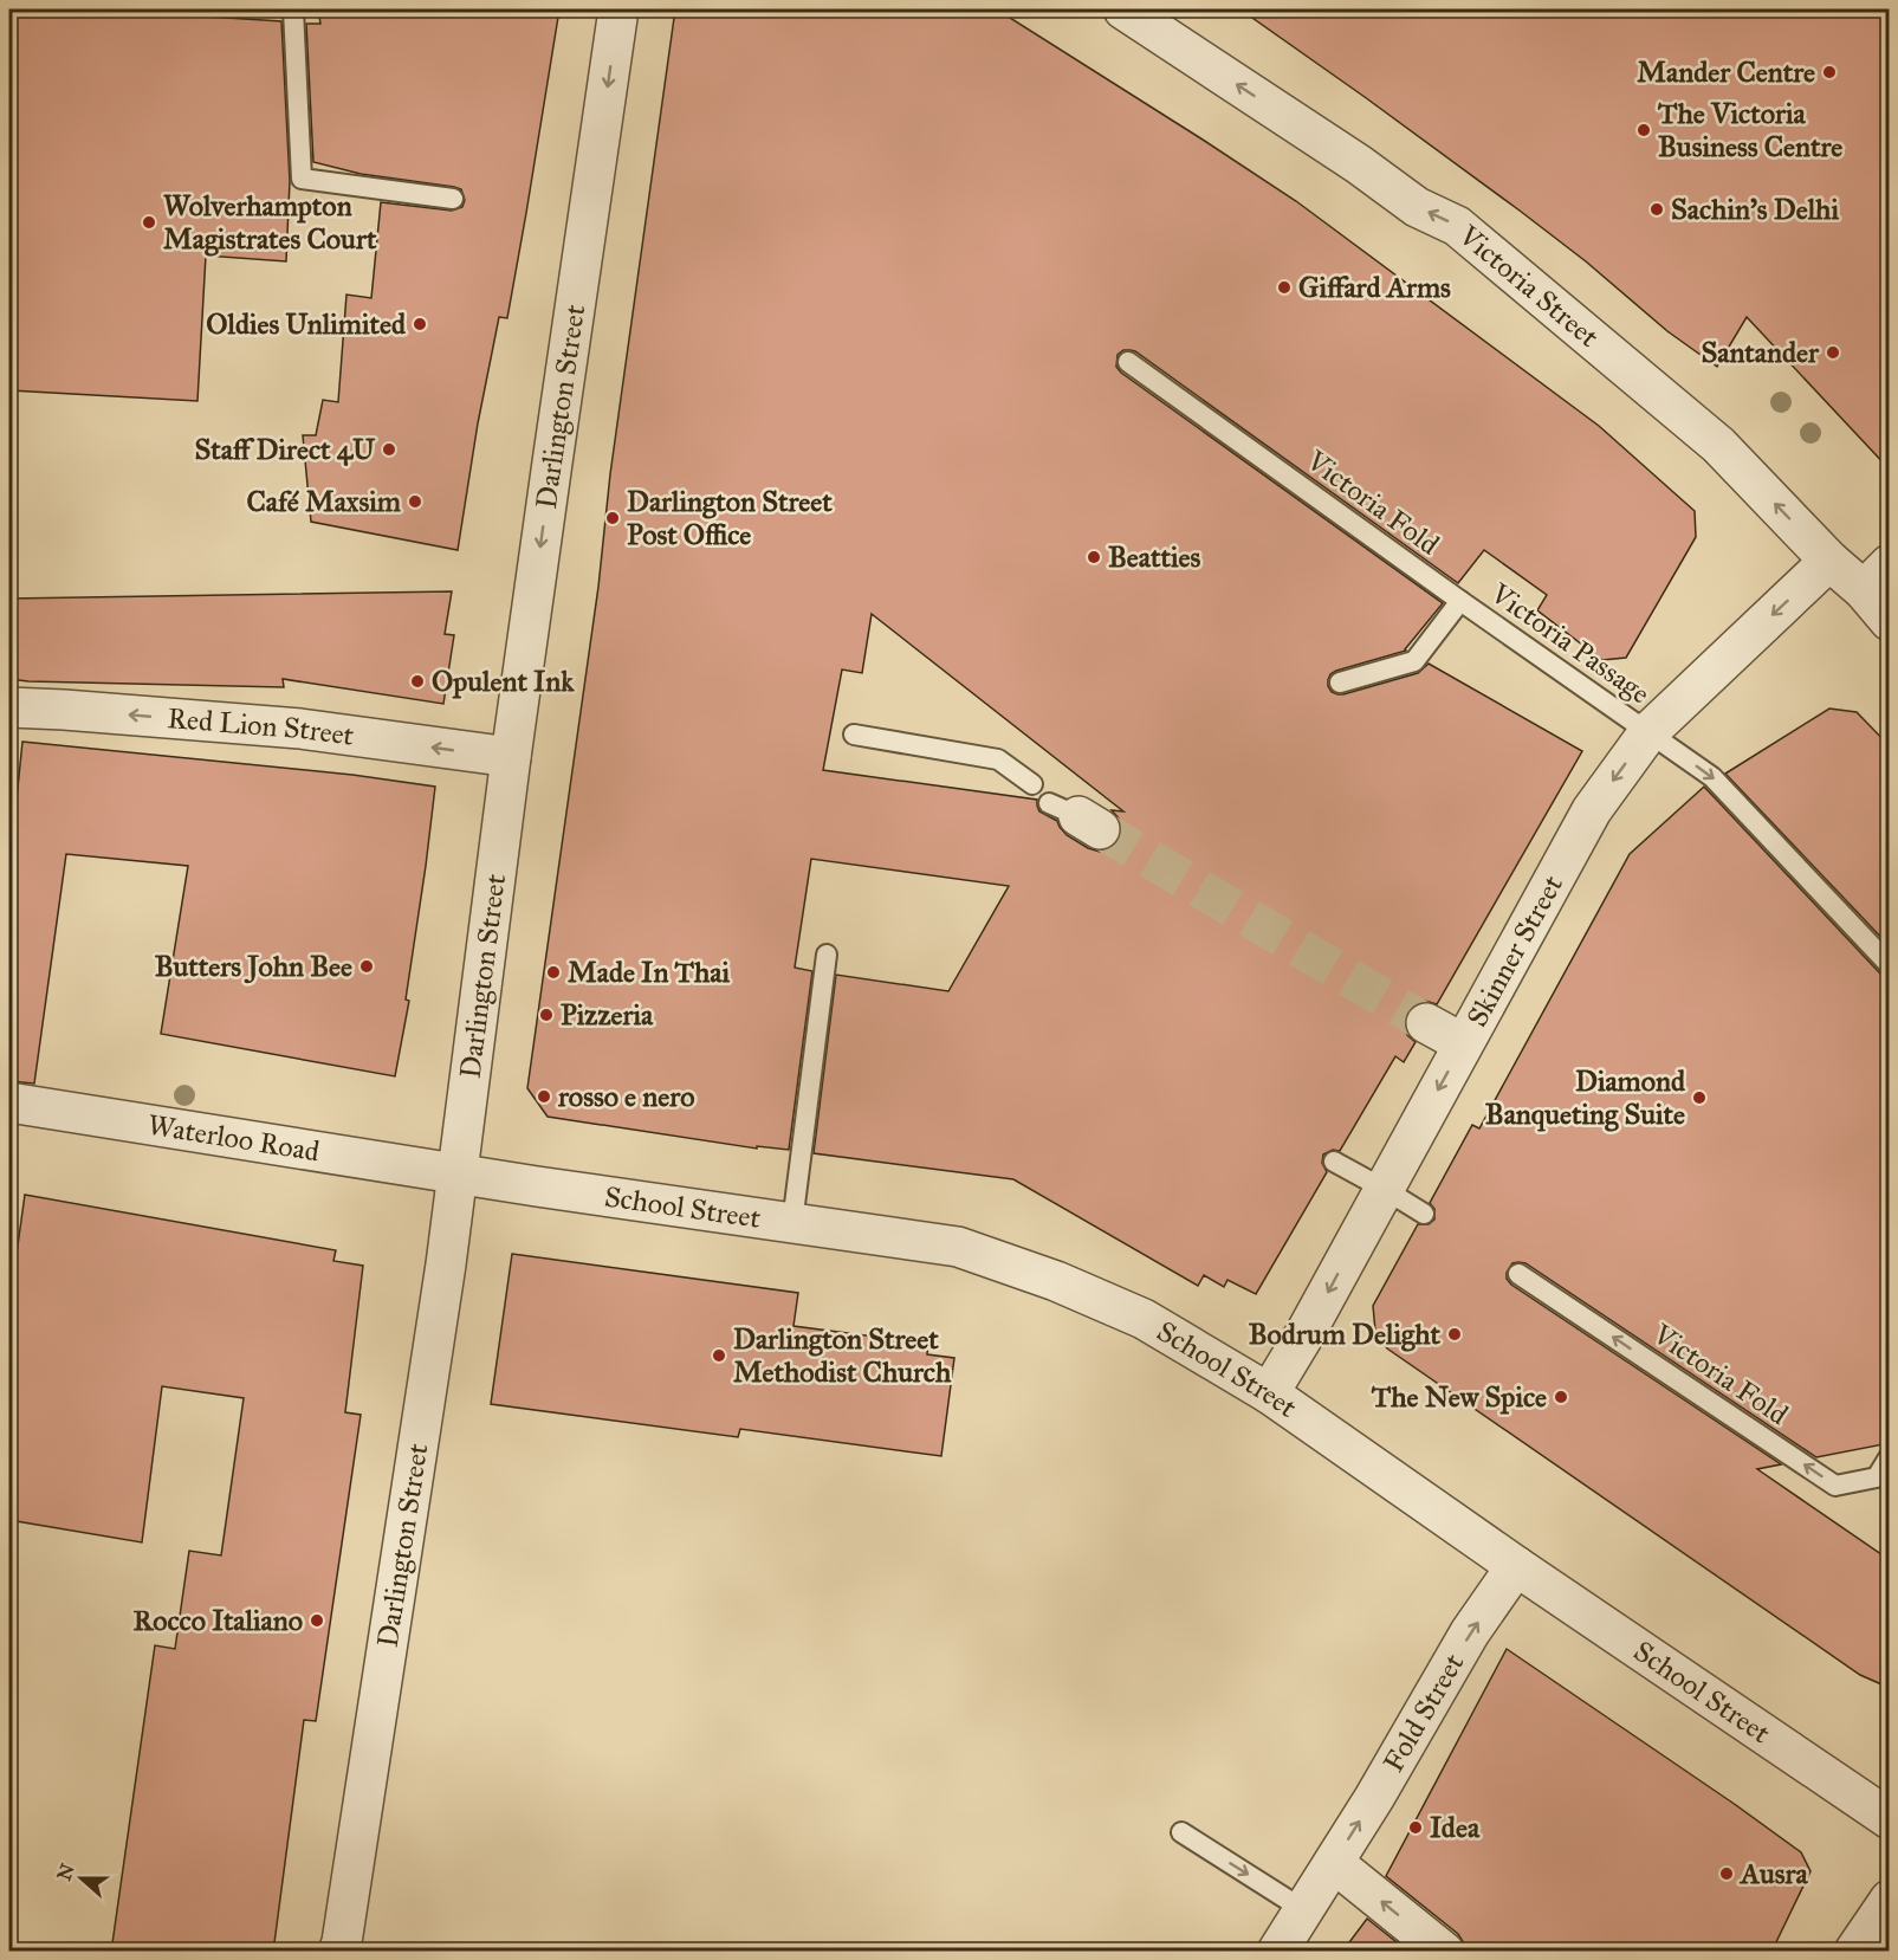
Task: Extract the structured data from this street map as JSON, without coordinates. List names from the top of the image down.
{
  "streets": {
    "street": [
      "Victoria Street",
      "Darlington Street",
      "Red Lion Street",
      "Skinner Street",
      "Waterloo Road",
      "School Street",
      "Fold Street"
    ],
    "lane": ["Victoria Fold", "Victoria Passage"]
  },
  "crossings": [
    ["Victoria Street", "Skinner Street"],
    ["Darlington Street", "Red Lion Street"],
    ["Darlington Street", "Waterloo Road"],
    ["Darlington Street", "School Street"],
    ["Victoria Fold", "Victoria Passage"],
    ["Victoria Passage", "Skinner Street"],
    ["Skinner Street", "School Street"],
    ["Waterloo Road", "School Street"],
    ["School Street", "Fold Street"]
  ],
  "one_way": [
    "Victoria Street",
    "Darlington Street",
    "Victoria Fold",
    "Red Lion Street",
    "Skinner Street",
    "Fold Street"
  ],
  "places": [
    "Mander Centre",
    "The Victoria Business Centre",
    "Sachin's Delhi",
    "Wolverhampton Magistrates Court",
    "Giffard Arms",
    "Oldies Unlimited",
    "Santander",
    "Staff Direct 4U",
    "Café Maxsim",
    "Darlington Street Post Office",
    "Beatties",
    "Opulent Ink",
    "Butters John Bee",
    "Made In Thai",
    "Pizzeria",
    "rosso e nero",
    "Diamond Banqueting Suite",
    "Bodrum Delight",
    "Darlington Street Methodist Church",
    "The New Spice",
    "Rocco Italiano",
    "Idea",
    "Ausra"
  ],
  "north": "left"
}
